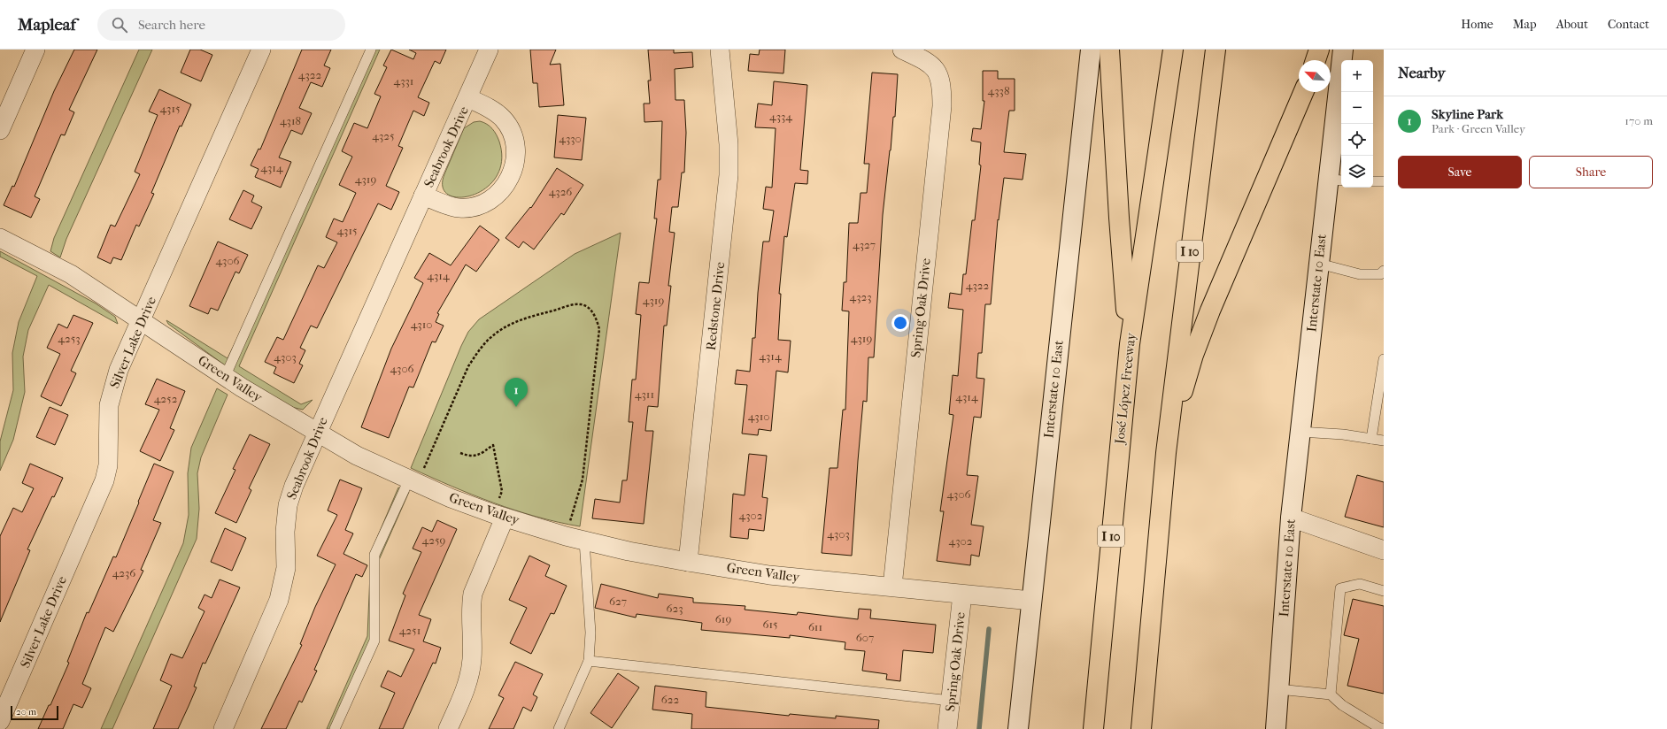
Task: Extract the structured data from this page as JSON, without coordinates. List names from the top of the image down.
{
  "streets": {
    "highway": ["I 10", "José López Freeway"],
    "main road": ["Interstate 10 East"],
    "street": [
      "Seabrook Drive",
      "Redstone Drive",
      "Spring Oak Drive",
      "Silver Lake Drive",
      "Green Valley"
    ]
  },
  "crossings": [
    ["Seabrook Drive", "Green Valley"],
    ["Interstate 10 East", "Green Valley"],
    ["Redstone Drive", "Green Valley"],
    ["Spring Oak Drive", "Green Valley"],
    ["Silver Lake Drive", "Green Valley"]
  ],
  "house_numbers": [
    "4322",
    "4331",
    "4338",
    "4315",
    "4334",
    "4318",
    "4325",
    "4330",
    "4314",
    "4319",
    "4326",
    "4315",
    "4327",
    "4306",
    "4314",
    "4322",
    "4323",
    "4319",
    "4310",
    "4253",
    "4319",
    "4314",
    "4303",
    "4306",
    "4311",
    "4314",
    "4252",
    "4310",
    "4306",
    "4302",
    "4303",
    "4259",
    "4302",
    "4236",
    "627",
    "623",
    "619",
    "615",
    "611",
    "4251",
    "607",
    "622"
  ],
  "scale_bar": "20 m",
  "north": "top left",
  "page": {
    "header": "Mapleaf",
    "search": "Search here",
    "nav": [
      "Home",
      "Map",
      "About",
      "Contact"
    ],
    "heading": "Nearby",
    "map_buttons": ["+", "−"],
    "list": [
      {
        "mark": "1",
        "name": "Skyline Park",
        "note": "Park · Green Valley",
        "value": "170 m"
      }
    ],
    "buttons": ["Save", "Share"],
    "pins": "1",
    "scale": "20 m"
  }
}
